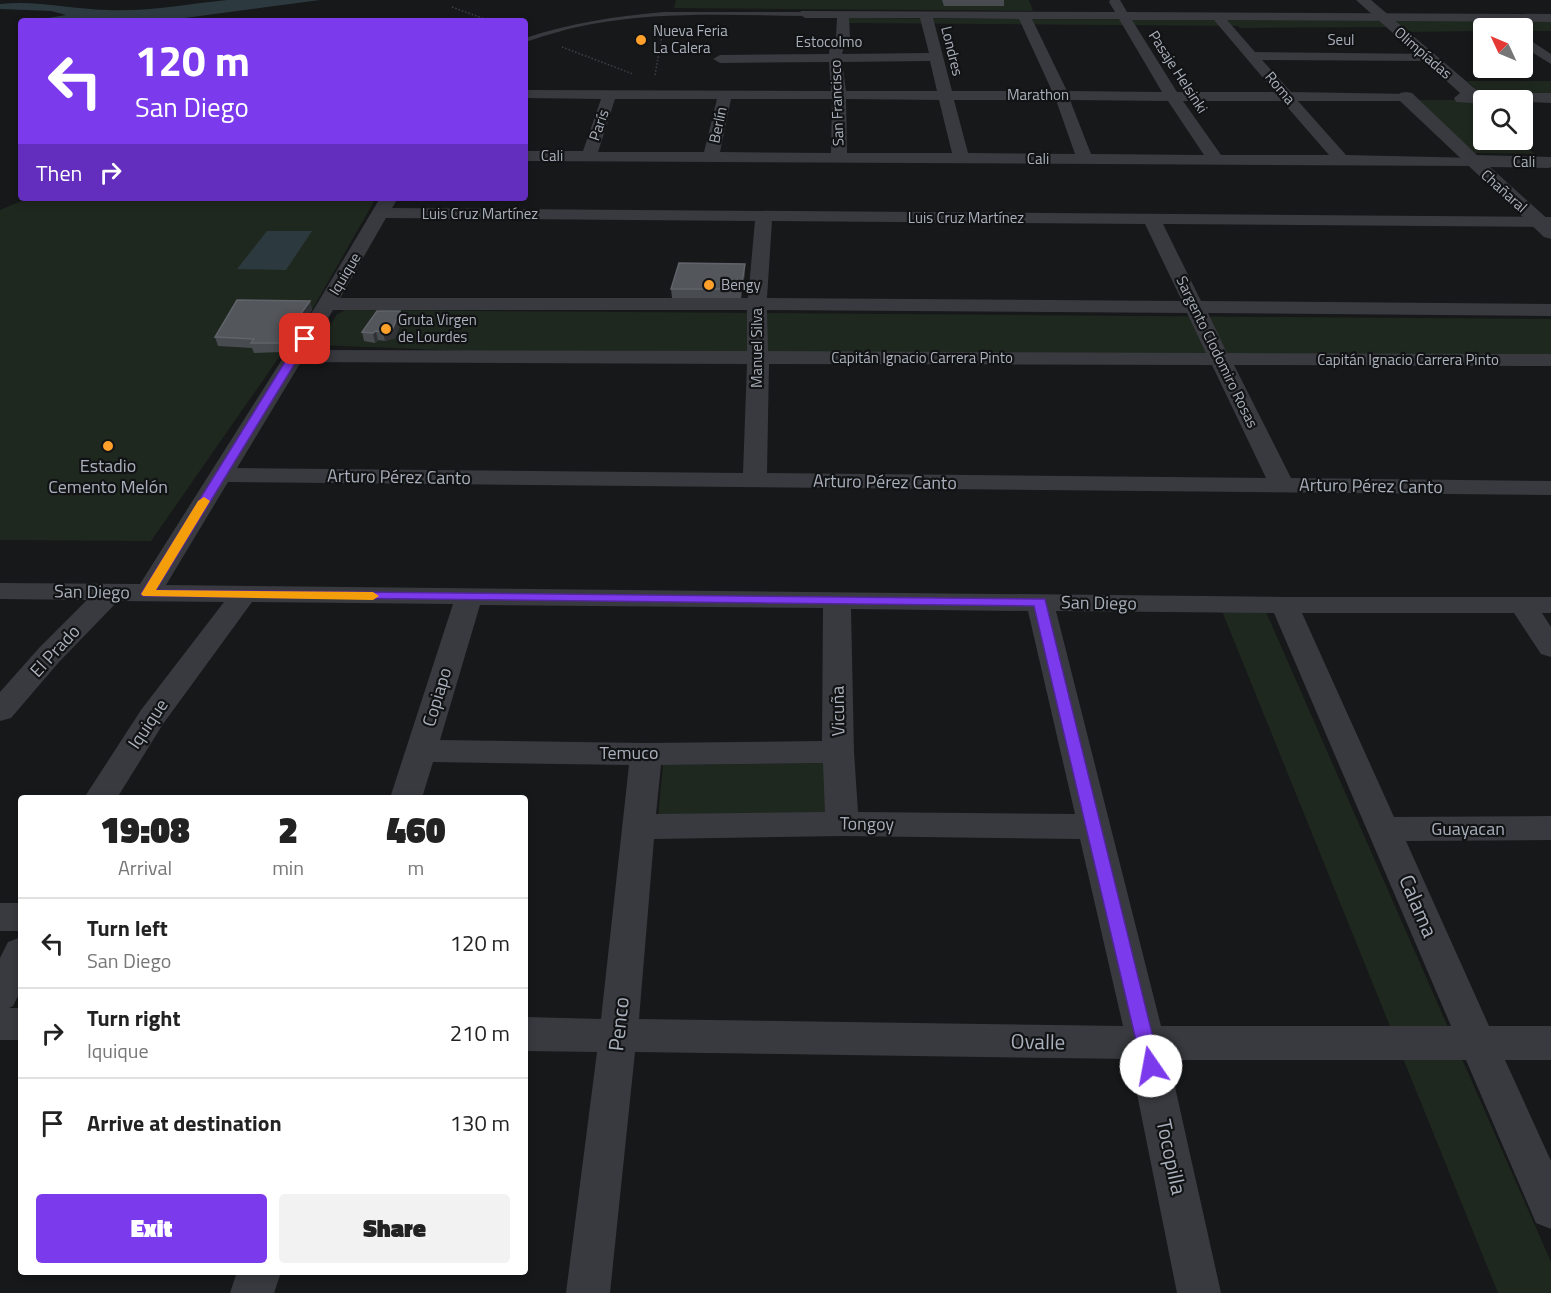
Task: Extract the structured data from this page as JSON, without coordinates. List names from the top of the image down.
{
  "streets": {
    "street": [
      "Seul",
      "Estocolmo",
      "Londres",
      "Olimpíadas",
      "Pasaje Helsinki",
      "Roma",
      "Marathon",
      "San Francisco",
      "París",
      "Berlín",
      "Cali",
      "Chañaral",
      "Luis Cruz Martínez",
      "Iquique",
      "Manuel Silva",
      "Sargento Clodomiro Rosas",
      "Capitán Ignacio Carrera Pinto",
      "Arturo Pérez Canto",
      "San Diego",
      "El Prado",
      "Copiapo",
      "Vicuña",
      "Temuco",
      "Tongoy",
      "Guayacan",
      "Calama",
      "Penco",
      "Ovalle",
      "Tocopilla"
    ]
  },
  "crossings": [
    ["Seul", "Olimpíadas"],
    ["Seul", "Roma"],
    ["Estocolmo", "Londres"],
    ["Estocolmo", "San Francisco"],
    ["Londres", "Marathon"],
    ["Londres", "Cali"],
    ["Pasaje Helsinki", "Marathon"],
    ["Pasaje Helsinki", "Cali"],
    ["Roma", "Marathon"],
    ["Roma", "Cali"],
    ["Marathon", "San Francisco"],
    ["Marathon", "París"],
    ["Marathon", "Berlín"],
    ["Marathon", "Chañaral"],
    ["San Francisco", "Cali"],
    ["París", "Cali"],
    ["Berlín", "Cali"],
    ["Cali", "Chañaral"],
    ["Chañaral", "Luis Cruz Martínez"],
    ["Luis Cruz Martínez", "Iquique"],
    ["Luis Cruz Martínez", "Manuel Silva"],
    ["Luis Cruz Martínez", "Sargento Clodomiro Rosas"],
    ["Iquique", "Capitán Ignacio Carrera Pinto"],
    ["Iquique", "Arturo Pérez Canto"],
    ["Iquique", "San Diego"],
    ["Manuel Silva", "Capitán Ignacio Carrera Pinto"],
    ["Manuel Silva", "Arturo Pérez Canto"],
    ["Sargento Clodomiro Rosas", "Capitán Ignacio Carrera Pinto"],
    ["Sargento Clodomiro Rosas", "Arturo Pérez Canto"],
    ["San Diego", "El Prado"],
    ["San Diego", "Copiapo"],
    ["San Diego", "Vicuña"],
    ["San Diego", "Calama"],
    ["San Diego", "Tocopilla"],
    ["Copiapo", "Temuco"],
    ["Vicuña", "Temuco"],
    ["Vicuña", "Tongoy"],
    ["Temuco", "Penco"],
    ["Tongoy", "Penco"],
    ["Tongoy", "Tocopilla"],
    ["Guayacan", "Calama"],
    ["Calama", "Ovalle"],
    ["Penco", "Ovalle"],
    ["Ovalle", "Tocopilla"]
  ],
  "places": [
    "Nueva Feria La Calera",
    "Bengy",
    "Gruta Virgen de Lourdes",
    "Estadio Cemento Melón"
  ],
  "north": "top left",
  "page": {
    "turn": ["120 m", "San Diego"],
    "then": "Then",
    "eta": [
      "19:08",
      "Arrival",
      "2",
      "min",
      "460",
      "m"
    ],
    "list": [
      {
        "name": "Turn left",
        "note": "San Diego",
        "value": "120 m"
      },
      {
        "name": "Turn right",
        "note": "Iquique",
        "value": "210 m"
      },
      {
        "name": "Arrive at destination",
        "value": "130 m"
      }
    ],
    "buttons": ["Exit", "Share"]
  }
}
